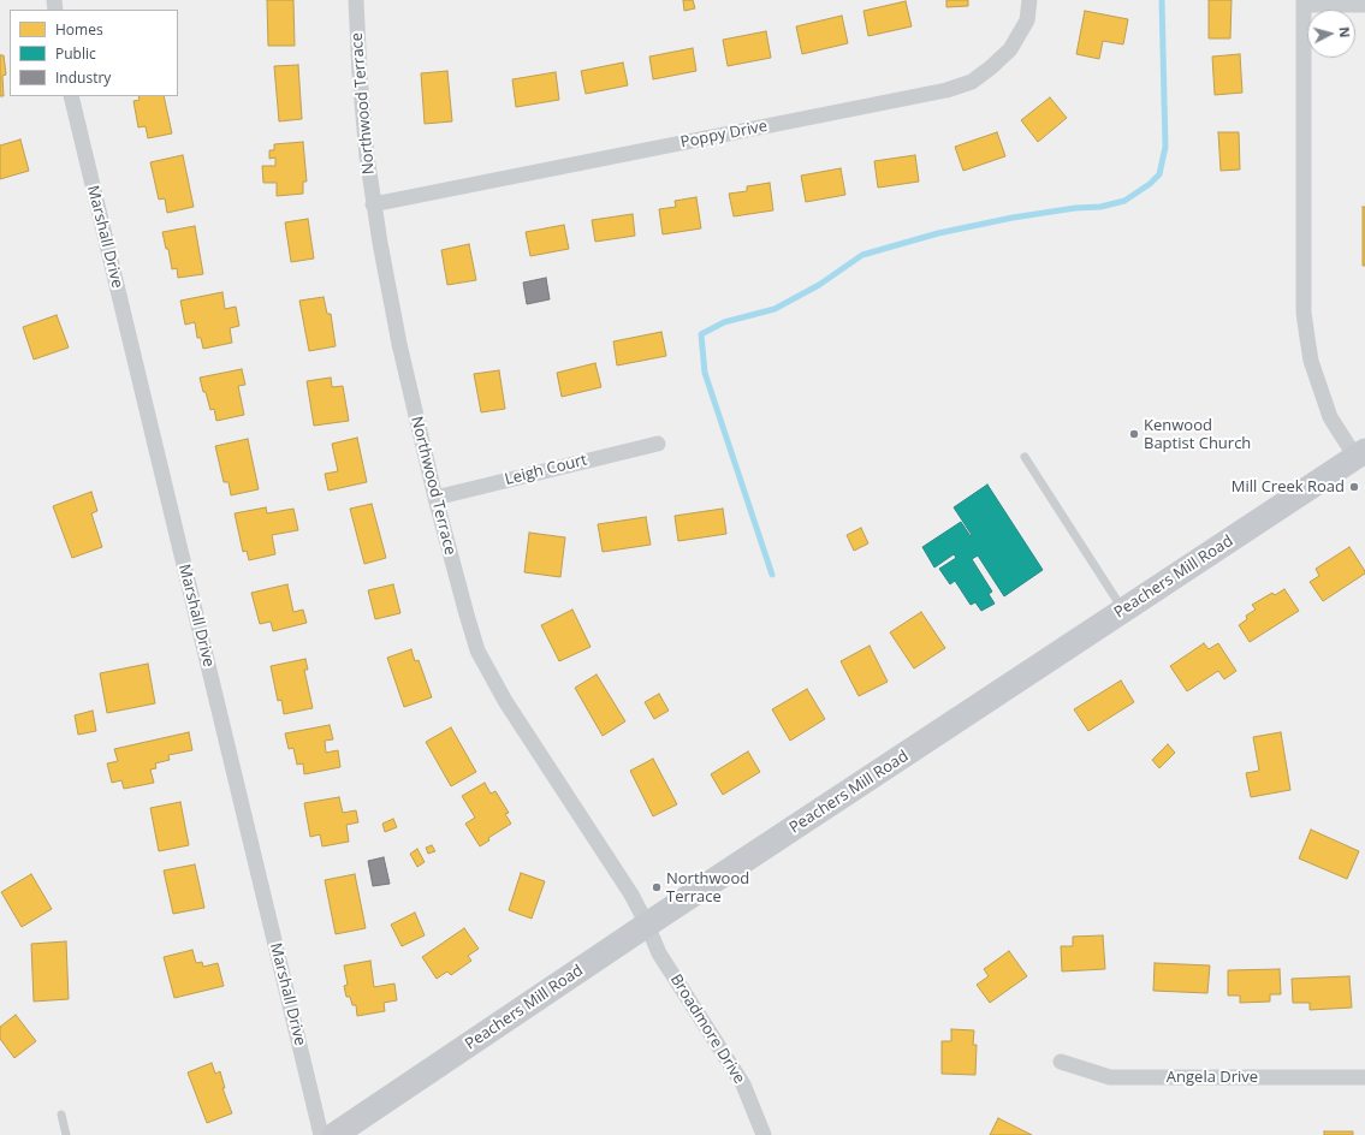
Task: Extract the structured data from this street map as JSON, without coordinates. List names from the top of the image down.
{
  "streets": {
    "main road": ["Peachers Mill Road"],
    "street": [
      "Northwood Terrace",
      "Poppy Drive",
      "Marshall Drive",
      "Leigh Court",
      "Broadmore Drive",
      "Angela Drive"
    ]
  },
  "crossings": [
    ["Northwood Terrace", "Poppy Drive"],
    ["Northwood Terrace", "Leigh Court"],
    ["Northwood Terrace", "Peachers Mill Road"],
    ["Northwood Terrace", "Broadmore Drive"],
    ["Peachers Mill Road", "Broadmore Drive"]
  ],
  "places": ["Kenwood Baptist Church", "Mill Creek Road", "Northwood Terrace"],
  "legend": ["Homes", "Public", "Industry"],
  "north": "right"
}
